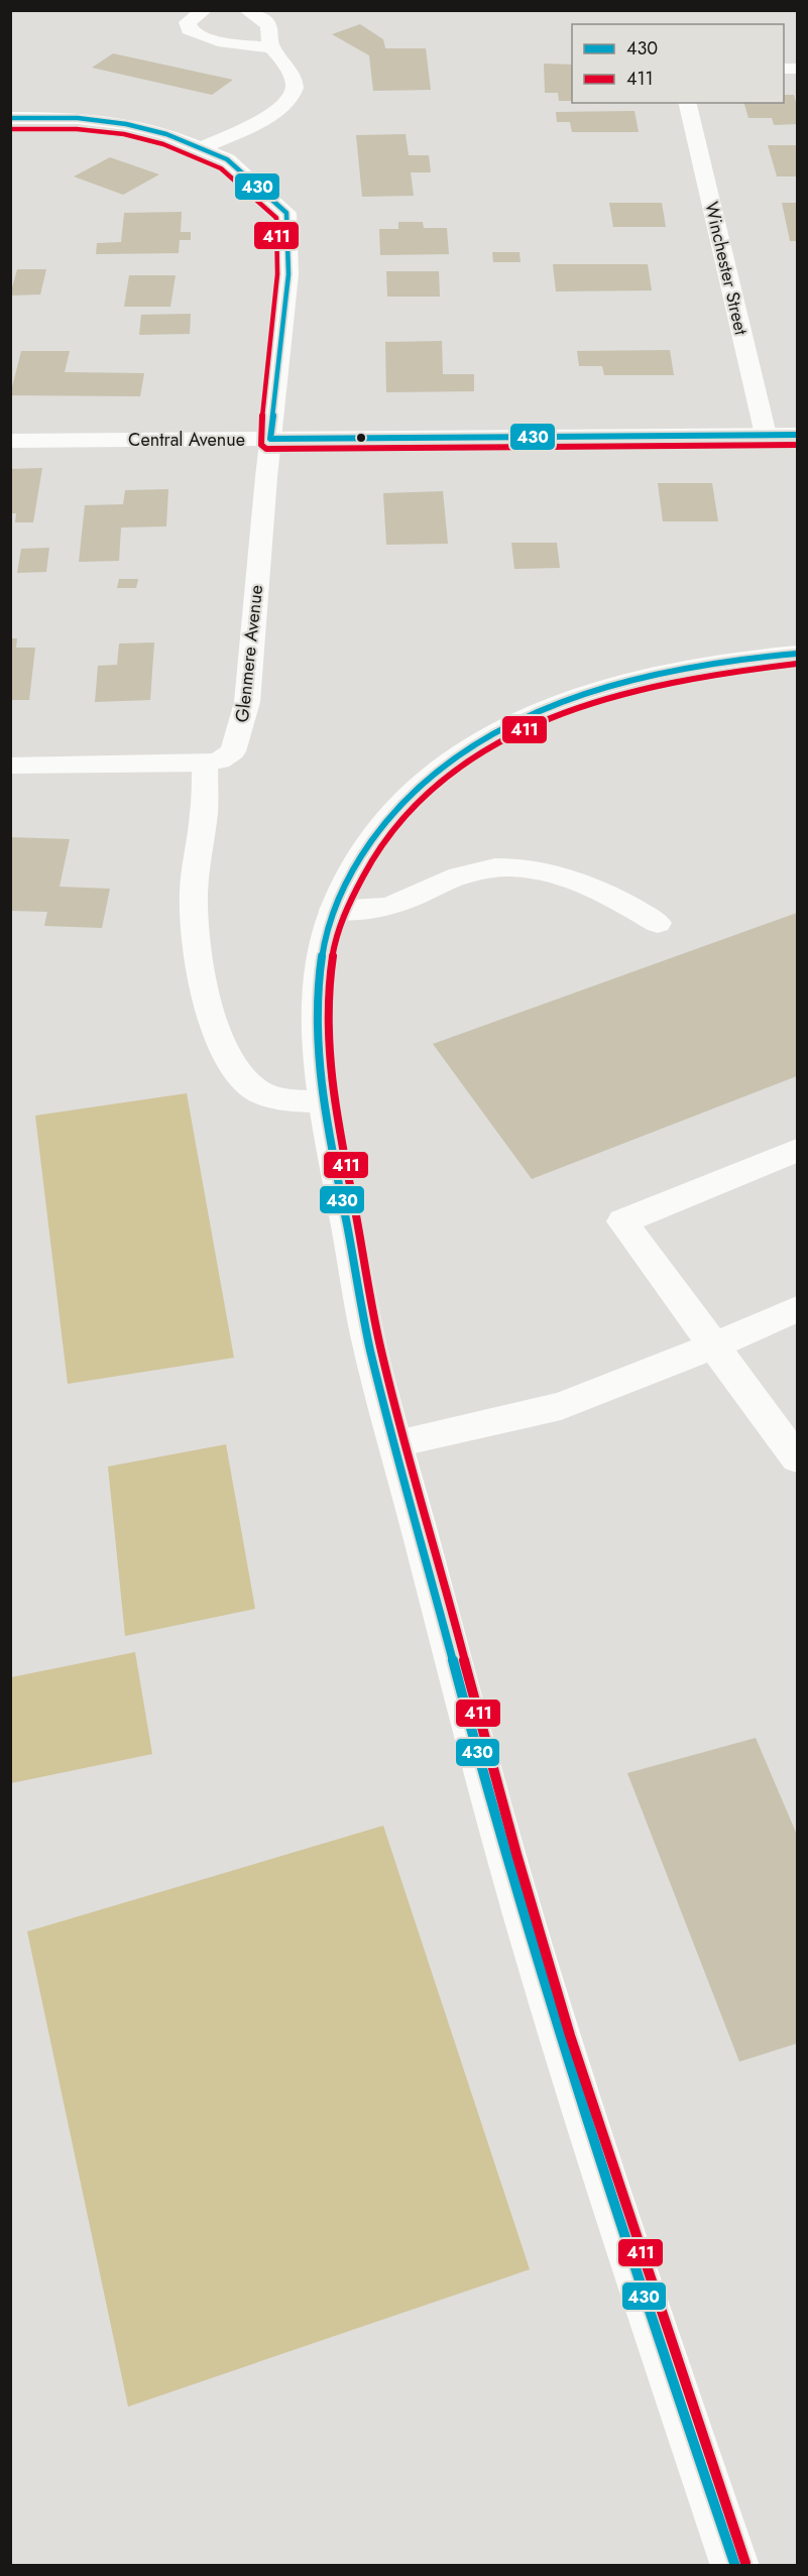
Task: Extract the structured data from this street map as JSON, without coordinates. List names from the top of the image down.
{
  "streets": {
    "street": ["Winchester Street", "Central Avenue", "Glenmere Avenue"]
  },
  "crossings": [
    ["Winchester Street", "Central Avenue"],
    ["Central Avenue", "Glenmere Avenue"]
  ],
  "lines": ["transit line 430", "transit line 411"],
  "legend": ["430", "411"]
}
